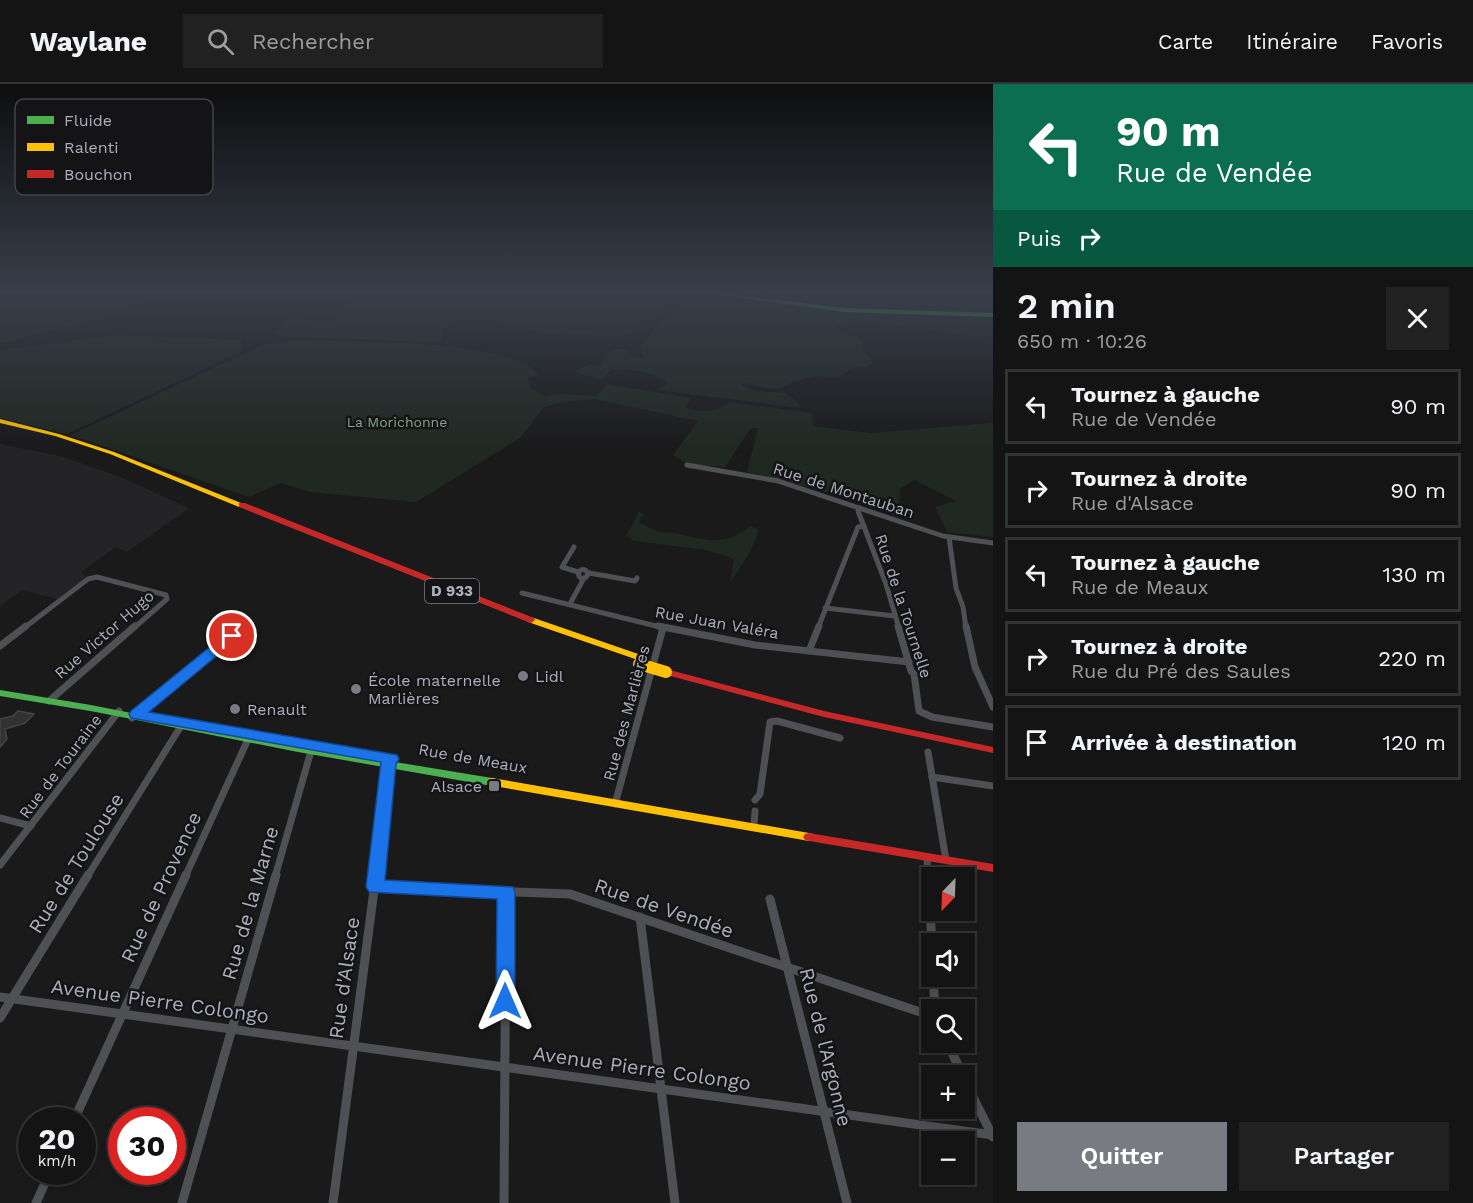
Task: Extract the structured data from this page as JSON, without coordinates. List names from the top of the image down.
{
  "streets": {
    "main road": ["D 933", "Rue de Meaux"],
    "street": [
      "Rue de Montauban",
      "Rue de la Tournelle",
      "Rue Juan Valéra",
      "Rue Victor Hugo",
      "Rue des Marlières",
      "Rue de Touraine",
      "Rue de Toulouse",
      "Rue de Provence",
      "Rue de la Marne",
      "Rue de Vendée",
      "Rue d'Alsace",
      "Avenue Pierre Colongo",
      "Rue de l'Argonne"
    ]
  },
  "crossings": [
    ["Rue de Montauban", "Rue de la Tournelle"],
    ["Rue de la Tournelle", "Rue Juan Valéra"],
    ["Rue Juan Valéra", "Rue des Marlières"],
    ["Rue Victor Hugo", "Rue de Meaux"],
    ["Rue des Marlières", "Rue de Meaux"],
    ["Rue de Meaux", "Rue de Touraine"],
    ["Rue de Meaux", "Rue de Toulouse"],
    ["Rue de Meaux", "Rue de Provence"],
    ["Rue de Meaux", "Rue de la Marne"],
    ["Rue de Meaux", "Rue d'Alsace"],
    ["Rue de Toulouse", "Avenue Pierre Colongo"],
    ["Rue de Provence", "Avenue Pierre Colongo"],
    ["Rue de la Marne", "Avenue Pierre Colongo"],
    ["Rue de Vendée", "Rue d'Alsace"],
    ["Rue de Vendée", "Rue de l'Argonne"],
    ["Rue d'Alsace", "Avenue Pierre Colongo"],
    ["Avenue Pierre Colongo", "Rue de l'Argonne"]
  ],
  "parks": ["La Morichonne"],
  "places": {
    "other": ["Lidl", "École maternelle Marlières", "Renault"],
    "transit": ["Alsace"]
  },
  "legend": ["Fluide", "Ralenti", "Bouchon"],
  "north": "bottom left",
  "page": {
    "header": "Waylane",
    "search": "Rechercher",
    "nav": ["Carte", "Itinéraire", "Favoris"],
    "turn": ["90 m", "Rue de Vendée"],
    "then": "Puis",
    "heading": ["2 min", "650 m · 10:26"],
    "list": [
      {
        "name": "Tournez à gauche",
        "note": "Rue de Vendée",
        "value": "90 m"
      },
      {
        "name": "Tournez à droite",
        "note": "Rue d'Alsace",
        "value": "90 m"
      },
      {
        "name": "Tournez à gauche",
        "note": "Rue de Meaux",
        "value": "130 m"
      },
      {
        "name": "Tournez à droite",
        "note": "Rue du Pré des Saules",
        "value": "220 m"
      },
      {
        "name": "Arrivée à destination",
        "value": "120 m"
      }
    ],
    "map_buttons": ["+", "−"],
    "speed": "20 km/h",
    "limit": "30",
    "buttons": ["Quitter", "Partager"]
  }
}
